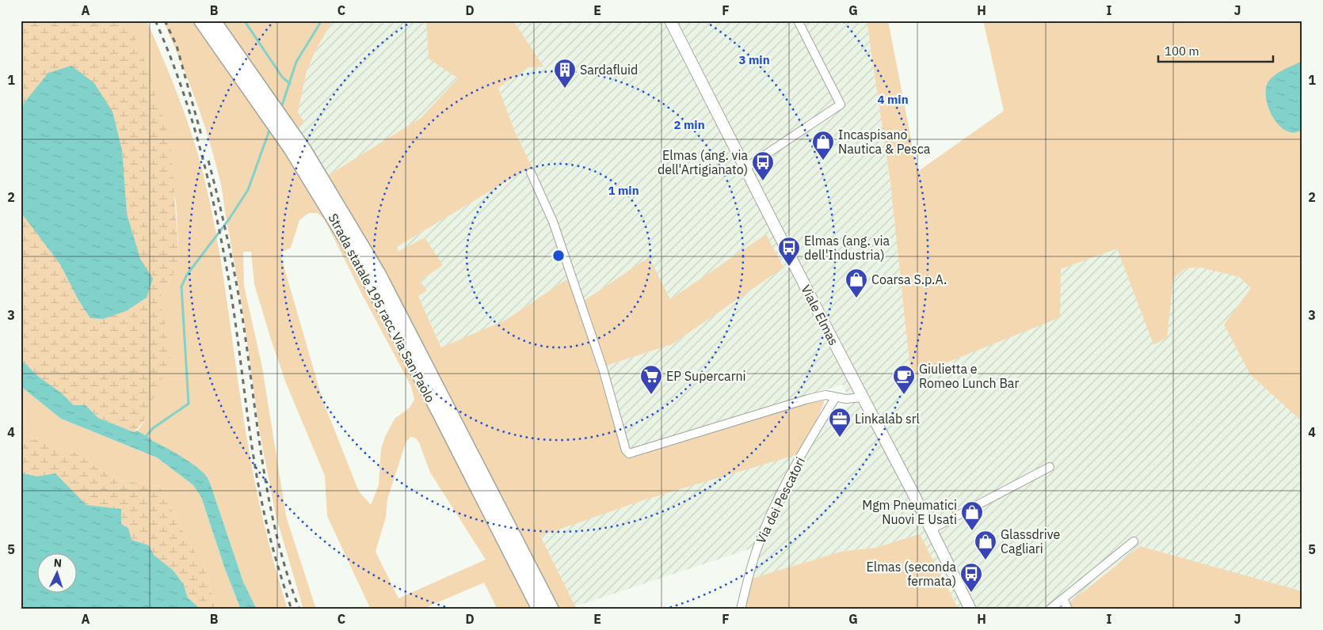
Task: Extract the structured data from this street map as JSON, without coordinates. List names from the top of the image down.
{
  "streets": {
    "highway": ["Strada statale 195 racc Via San Paolo"],
    "main road": ["Viale Elmas"],
    "street": ["Via dei Pescatori"]
  },
  "places": {
    "building": ["Sardafluid"],
    "shop": [
      "Incaspisano Nautica & Pesca",
      "Coarsa S.p.A.",
      "Mgm Pneumatici Nuovi E Usati",
      "Glassdrive Cagliari"
    ],
    "bus stop": ["Elmas (ang. via dell'Artigianato)", "Elmas (ang. via dell'Industria)", "Elmas (seconda fermata)"],
    "supermarket": ["EP Supercarni"],
    "cafe": ["Giulietta e Romeo Lunch Bar"],
    "office": ["Linkalab srl"]
  },
  "scale_bar": "100 m",
  "north": "top",
  "grid": {
    "columns": [
      "A",
      "B",
      "C",
      "D",
      "E",
      "F",
      "G",
      "H",
      "I",
      "J"
    ],
    "rows": [
      "1",
      "2",
      "3",
      "4",
      "5"
    ]
  },
  "rings": [
    "3 min",
    "4 min",
    "2 min",
    "1 min"
  ]
}
